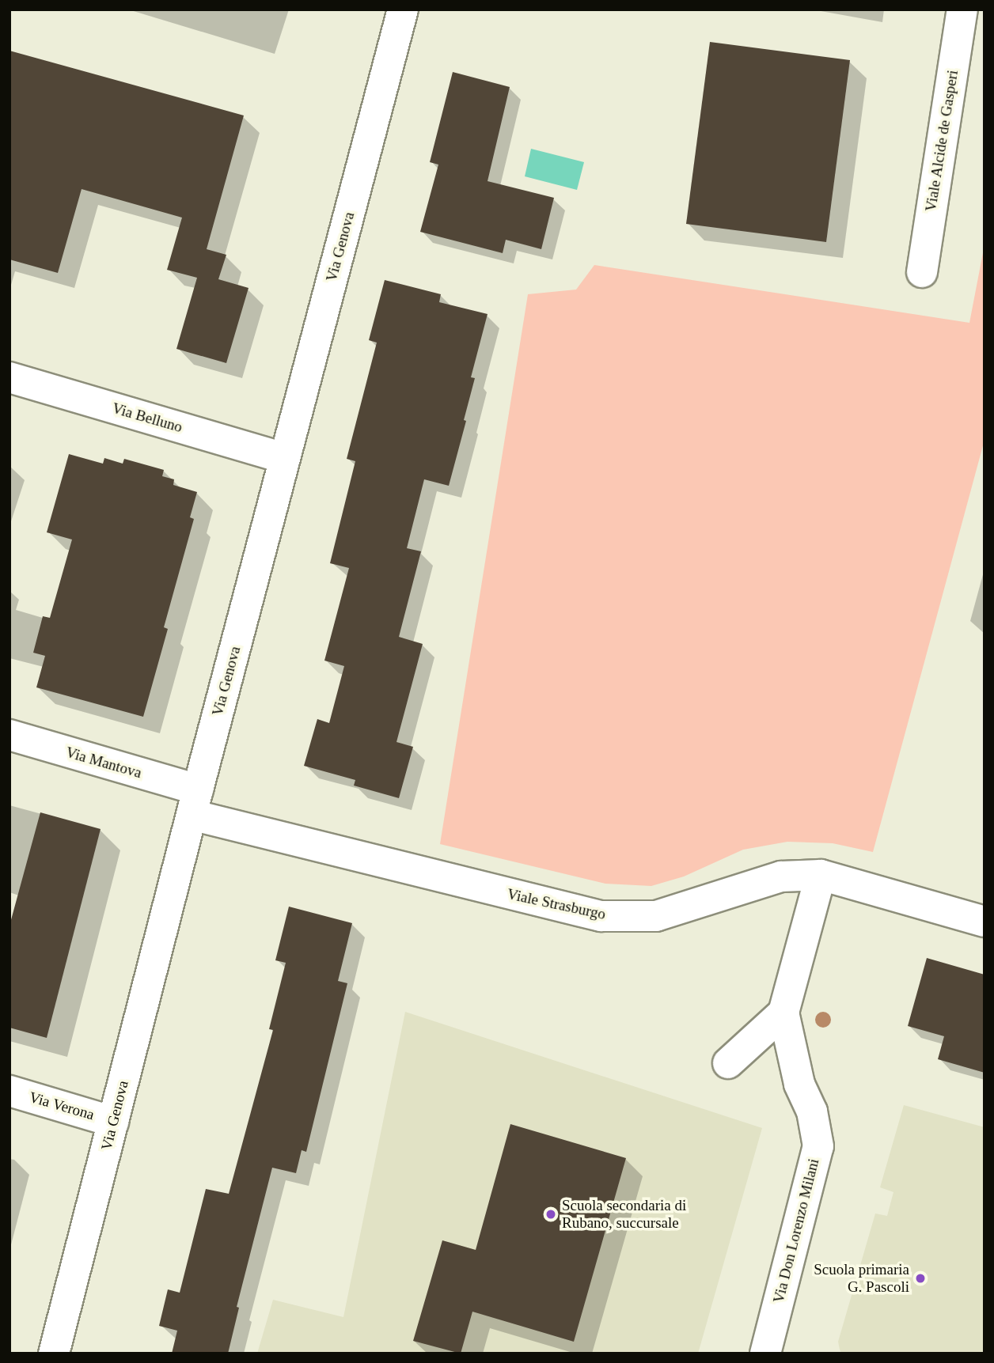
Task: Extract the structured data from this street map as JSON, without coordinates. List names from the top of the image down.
{
  "streets": {
    "street": [
      "Viale Alcide de Gasperi",
      "Via Genova",
      "Via Belluno",
      "Via Mantova",
      "Viale Strasburgo",
      "Via Verona",
      "Via Don Lorenzo Milani"
    ]
  },
  "crossings": [
    ["Via Genova", "Via Belluno"],
    ["Via Genova", "Via Mantova"],
    ["Via Genova", "Viale Strasburgo"],
    ["Via Genova", "Via Verona"],
    ["Via Mantova", "Viale Strasburgo"],
    ["Viale Strasburgo", "Via Don Lorenzo Milani"]
  ],
  "places": ["Scuola secondaria di Rubano, succursale", "Scuola primaria G. Pascoli"]
}
